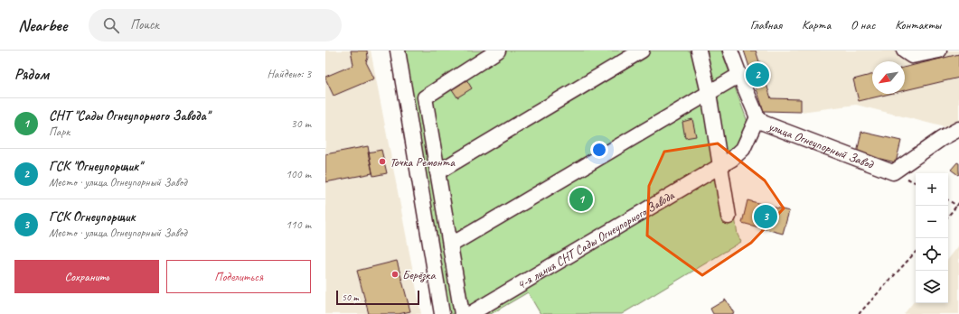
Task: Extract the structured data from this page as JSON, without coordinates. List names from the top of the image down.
{
  "streets": {
    "street": ["улица Огнеупорный Завод", "4-я линия СНТ Сады Огнеупорного Завода"]
  },
  "crossings": [
    ["улица Огнеупорный Завод", "4-я линия СНТ Сады Огнеупорного Завода"]
  ],
  "places": ["Точка Ремонта", "Берёзка"],
  "scale_bar": "50 m",
  "north": "bottom left",
  "page": {
    "header": "Nearbee",
    "search": "Поиск",
    "nav": [
      "Главная",
      "Карта",
      "О нас",
      "Контакты"
    ],
    "heading": ["Рядом", "Найдено: 3"],
    "pins": ["2", "1", "3"],
    "list": [
      {
        "mark": "1",
        "name": "СНТ \"Сады Огнеупорного Завода\"",
        "note": "Парк",
        "value": "30 m"
      },
      {
        "mark": "2",
        "name": "ГСК \"Огнеупорщик\"",
        "note": "Место · улица Огнеупорный Завод",
        "value": "100 m"
      },
      {
        "mark": "3",
        "name": "ГСК Огнеупорщик",
        "note": "Место · улица Огнеупорный Завод",
        "value": "110 m"
      }
    ],
    "map_buttons": ["+", "−"],
    "buttons": ["Сохранить", "Поделиться"],
    "scale": "50 m"
  }
}
